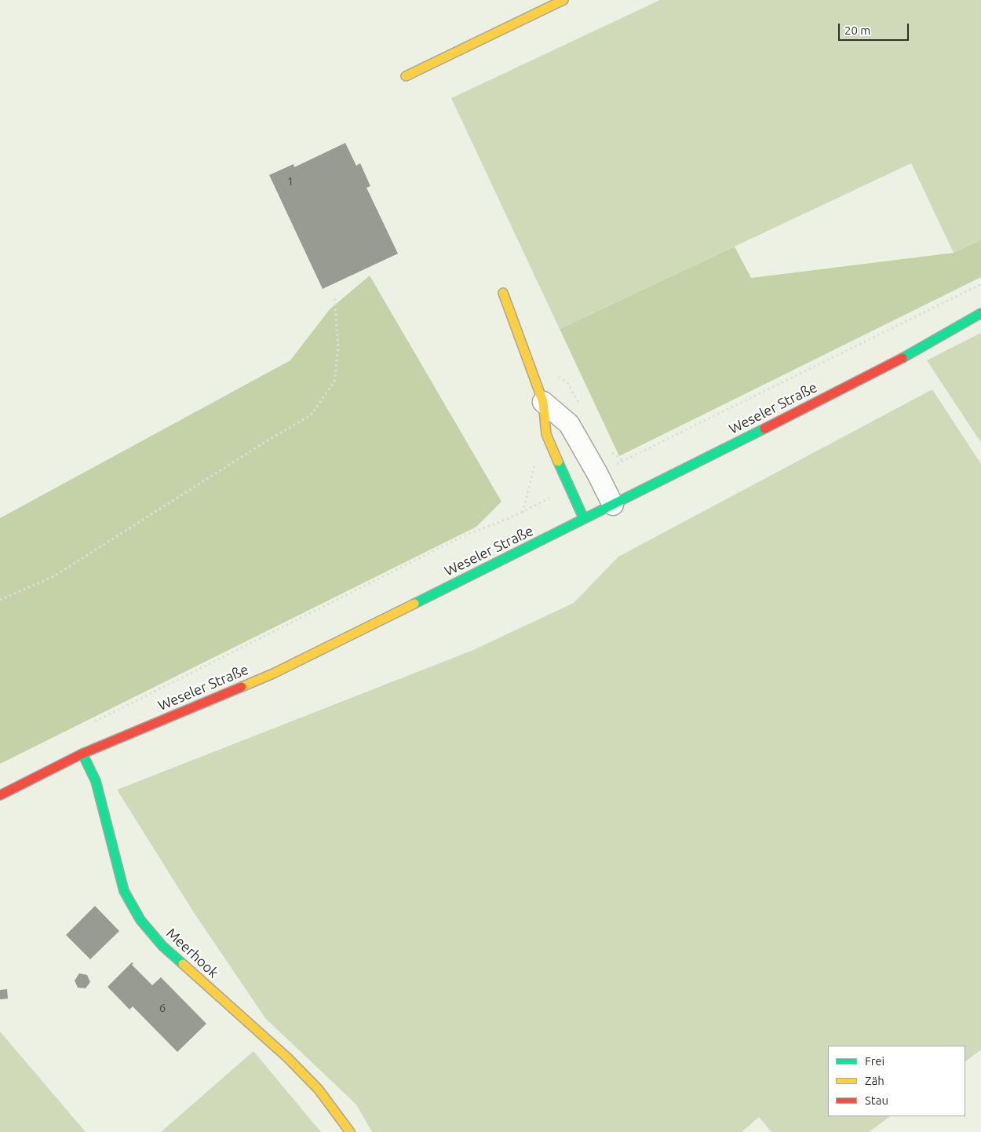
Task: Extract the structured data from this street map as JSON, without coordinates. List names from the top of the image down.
{
  "streets": {
    "main road": ["Weseler Straße", "Meerhook"]
  },
  "crossings": [
    ["Weseler Straße", "Meerhook"]
  ],
  "house_numbers": ["1", "6"],
  "legend": ["Frei", "Zäh", "Stau"],
  "scale_bar": "20 m"
}
